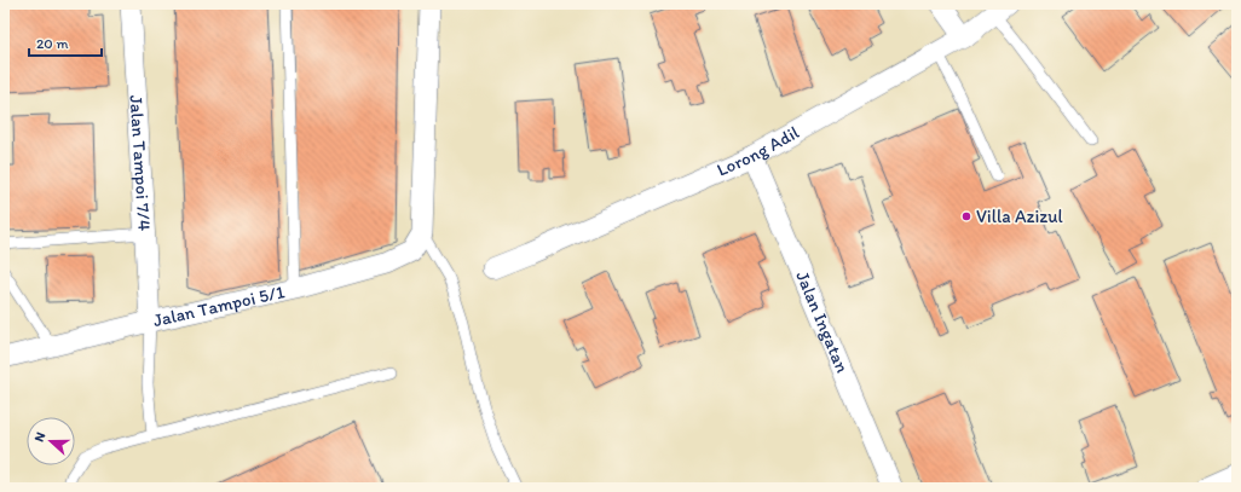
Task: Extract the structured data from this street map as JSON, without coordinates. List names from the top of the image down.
{
  "streets": {
    "street": [
      "Lorong Adil",
      "Jalan Tampoi 7/4",
      "Jalan Tampoi 5/1",
      "Jalan Ingatan"
    ]
  },
  "crossings": [
    ["Lorong Adil", "Jalan Ingatan"],
    ["Jalan Tampoi 7/4", "Jalan Tampoi 5/1"]
  ],
  "places": ["Villa Azizul"],
  "scale_bar": "20 m",
  "north": "left"
}
